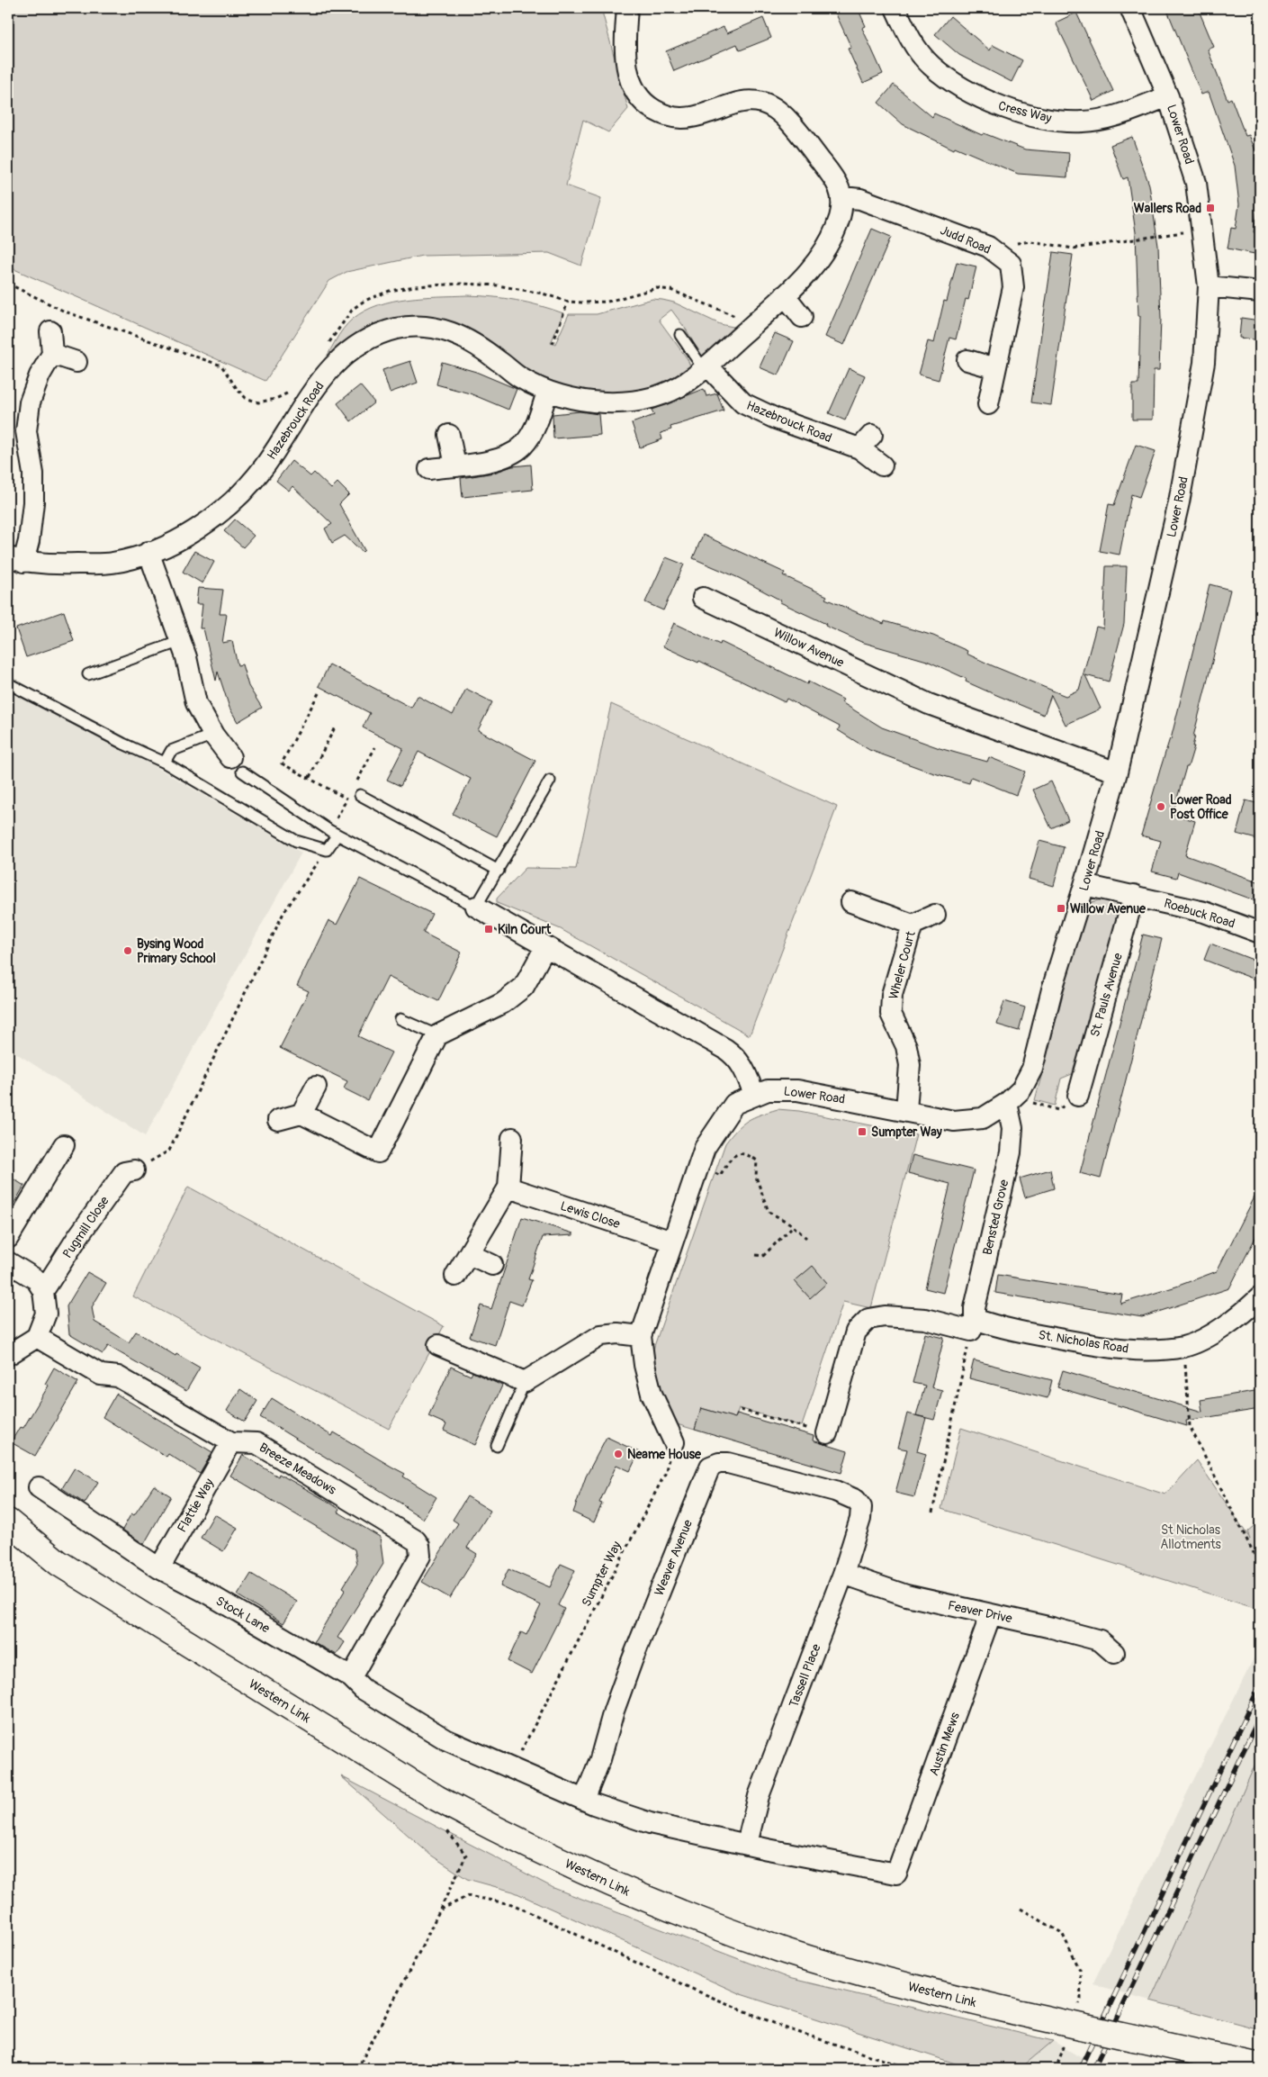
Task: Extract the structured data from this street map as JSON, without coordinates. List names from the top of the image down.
{
  "streets": {
    "main road": ["Western Link"],
    "street": [
      "Cress Way",
      "Lower Road",
      "Judd Road",
      "Hazebrouck Road",
      "Willow Avenue",
      "Roebuck Road",
      "Wheler Court",
      "St. Pauls Avenue",
      "Lewis Close",
      "Bensted Grove",
      "Pugmill Close",
      "St. Nicholas Road",
      "Breeze Meadows",
      "Flattie Way",
      "Weaver Avenue",
      "Feaver Drive",
      "Stock Lane",
      "Tassell Place",
      "Austin Mews"
    ],
    "path": ["Sumpter Way"]
  },
  "crossings": [
    ["Cress Way", "Lower Road"],
    ["Lower Road", "Willow Avenue"],
    ["Lower Road", "Roebuck Road"],
    ["Lower Road", "Wheler Court"],
    ["Lower Road", "Lewis Close"],
    ["Lower Road", "Bensted Grove"],
    ["Judd Road", "Hazebrouck Road"],
    ["Roebuck Road", "St. Pauls Avenue"],
    ["Bensted Grove", "St. Nicholas Road"],
    ["Breeze Meadows", "Flattie Way"],
    ["Breeze Meadows", "Stock Lane"],
    ["Flattie Way", "Stock Lane"],
    ["Weaver Avenue", "Stock Lane"],
    ["Weaver Avenue", "Tassell Place"],
    ["Sumpter Way", "Stock Lane"],
    ["Feaver Drive", "Tassell Place"],
    ["Feaver Drive", "Austin Mews"],
    ["Stock Lane", "Tassell Place"],
    ["Stock Lane", "Austin Mews"]
  ],
  "parks": ["St Nicholas Allotments"],
  "places": {
    "transit": [
      "Wallers Road",
      "Willow Avenue",
      "Kiln Court",
      "Sumpter Way"
    ],
    "other": ["Lower Road Post Office", "Bysing Wood Primary School", "Neame House"]
  }
}
